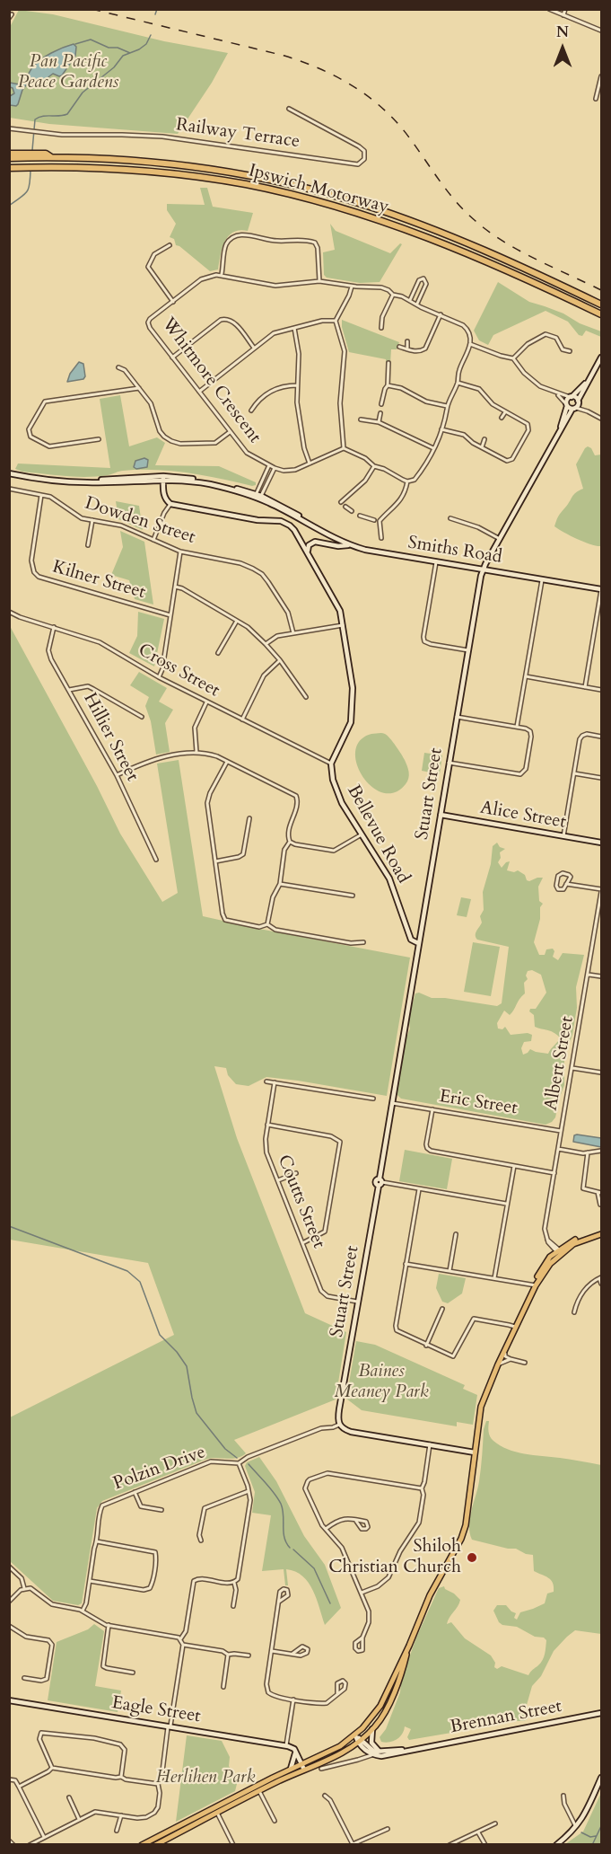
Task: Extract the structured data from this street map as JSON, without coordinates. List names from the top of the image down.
{
  "streets": {
    "highway": ["Ipswich Motorway"],
    "street": [
      "Railway Terrace",
      "Whitmore Crescent",
      "Dowden Street",
      "Smiths Road",
      "Kilner Street",
      "Cross Street",
      "Hillier Street",
      "Stuart Street",
      "Alice Street",
      "Bellevue Road",
      "Albert Street",
      "Eric Street",
      "Coutts Street",
      "Polzin Drive",
      "Eagle Street",
      "Brennan Street"
    ]
  },
  "crossings": [
    ["Dowden Street", "Kilner Street"],
    ["Smiths Road", "Stuart Street"],
    ["Cross Street", "Hillier Street"],
    ["Cross Street", "Bellevue Road"],
    ["Stuart Street", "Alice Street"],
    ["Stuart Street", "Bellevue Road"],
    ["Stuart Street", "Eric Street"],
    ["Stuart Street", "Coutts Street"],
    ["Albert Street", "Eric Street"]
  ],
  "parks": ["Pan Pacific Peace Gardens", "Baines Meaney Park", "Herlihen Park"],
  "places": ["Shiloh Christian Church"],
  "north": "top"
}
